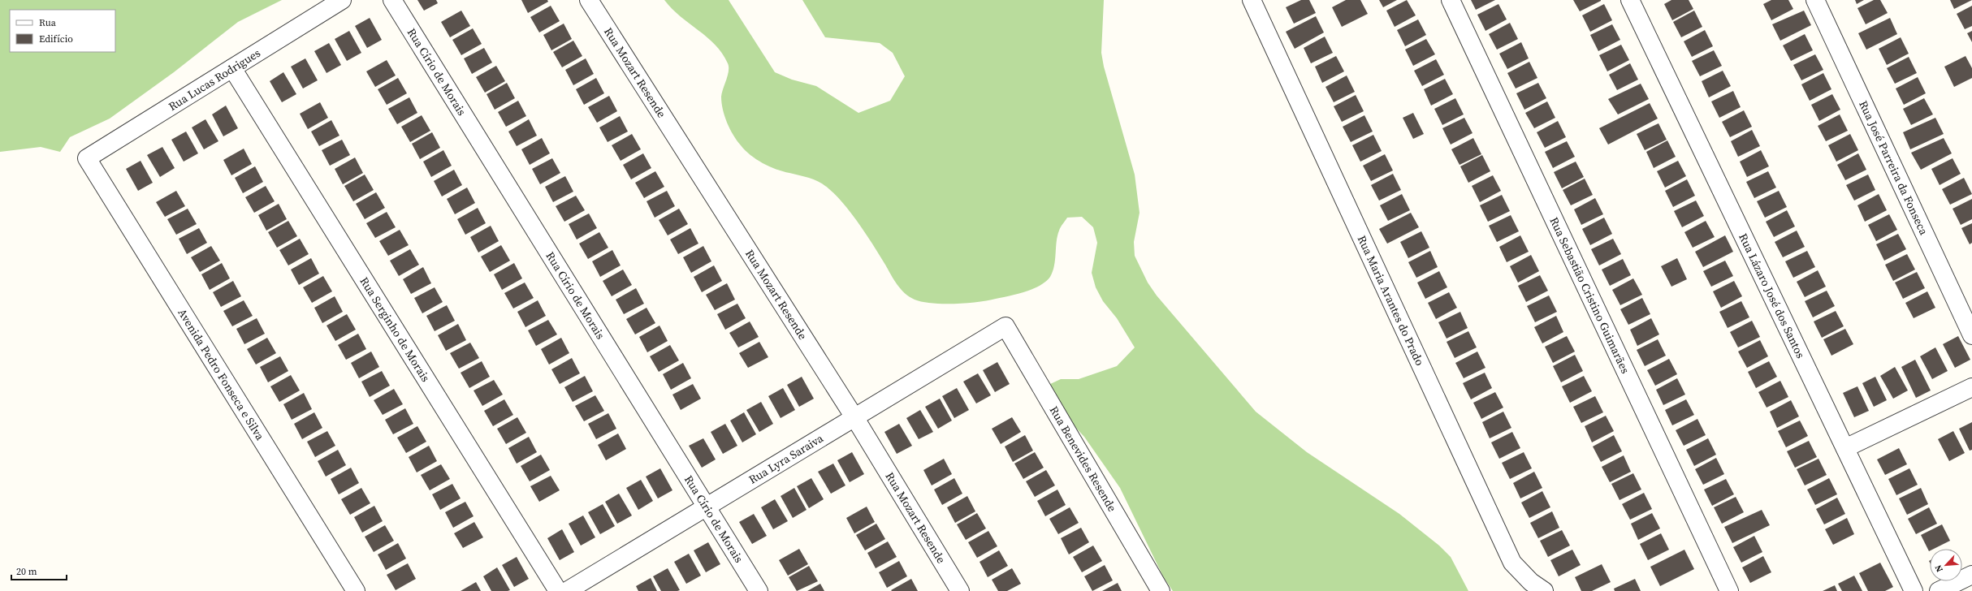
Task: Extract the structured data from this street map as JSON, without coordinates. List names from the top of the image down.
{
  "streets": {
    "street": [
      "Rua Círio de Morais",
      "Rua Mozart Resende",
      "Rua Lucas Rodrigues",
      "Rua José Parreira da Fonseca",
      "Rua Sebastião Cristino Guimarães",
      "Rua Lázaro José dos Santos",
      "Rua Maria Arantes do Prado",
      "Rua Serginho de Morais",
      "Avenida Pedro Fonseca e Silva",
      "Rua Lyra Saraiva",
      "Rua Benevides Resende"
    ]
  },
  "crossings": [
    ["Rua Círio de Morais", "Rua Lyra Saraiva"],
    ["Rua Mozart Resende", "Rua Lyra Saraiva"],
    ["Rua Lucas Rodrigues", "Rua Serginho de Morais"],
    ["Rua Lucas Rodrigues", "Avenida Pedro Fonseca e Silva"],
    ["Rua Lyra Saraiva", "Rua Benevides Resende"]
  ],
  "legend": ["Rua", "Edifício"],
  "scale_bar": "20 m",
  "north": "bottom left"
}
